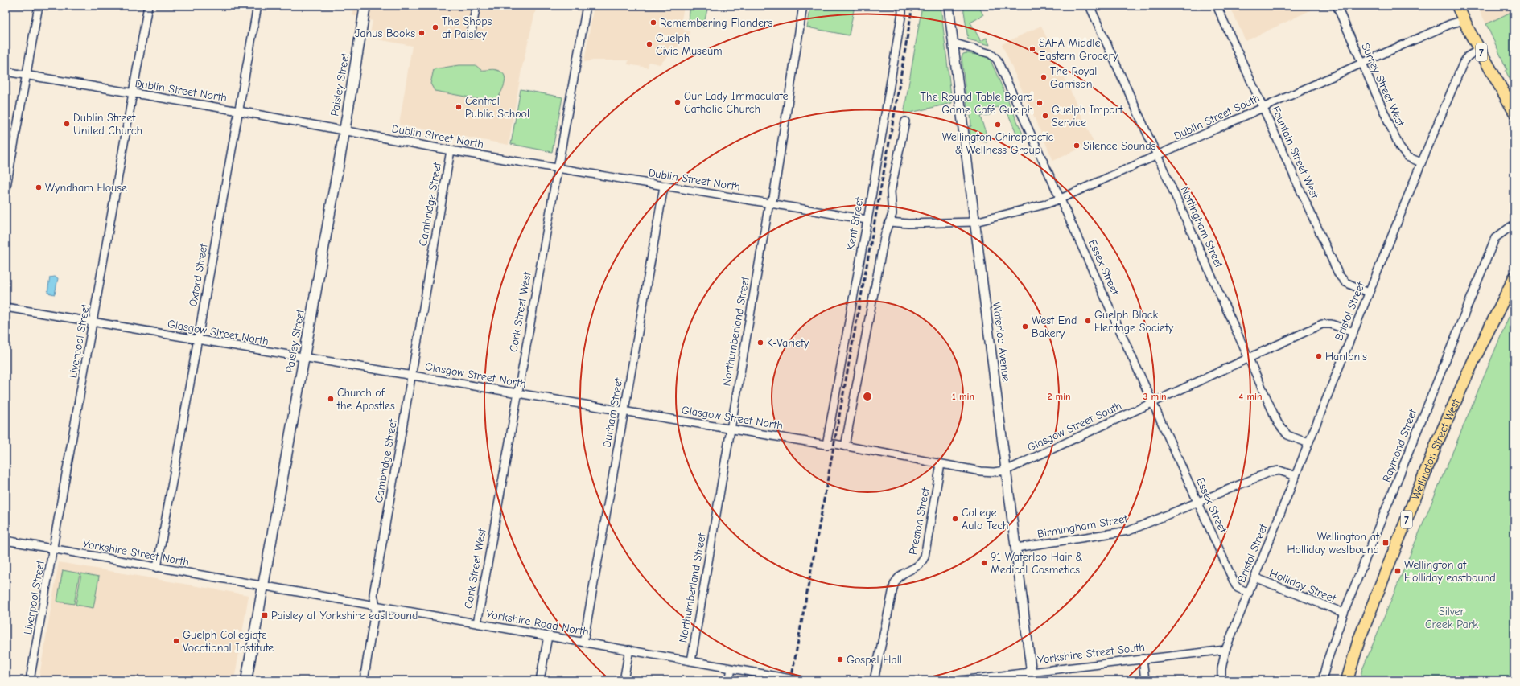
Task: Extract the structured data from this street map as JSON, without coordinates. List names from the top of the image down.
{
  "streets": {
    "main road": ["7", "Paisley Street", "Wellington Street West"],
    "street": [
      "Surrey Street West",
      "Dublin Street North",
      "Dublin Street South",
      "Fountain Street West",
      "Cambridge Street",
      "Kent Street",
      "Nottingham Street",
      "Essex Street",
      "Oxford Street",
      "Bristol Street",
      "Cork Street West",
      "Northumberland Street",
      "Glasgow Street North",
      "Liverpool Street",
      "Waterloo Avenue",
      "Durham Street",
      "Glasgow Street South",
      "Raymond Street",
      "Preston Street",
      "Birmingham Street",
      "Yorkshire Street North",
      "Holliday Street",
      "Yorkshire Road North",
      "Yorkshire Street South"
    ]
  },
  "crossings": [
    ["7", "Dublin Street South"],
    ["7", "Bristol Street"],
    ["Paisley Street", "Dublin Street North"],
    ["Paisley Street", "Glasgow Street North"],
    ["Paisley Street", "Yorkshire Street North"],
    ["Paisley Street", "Yorkshire Road North"],
    ["Surrey Street West", "Dublin Street South"],
    ["Surrey Street West", "Bristol Street"],
    ["Dublin Street North", "Cambridge Street"],
    ["Dublin Street North", "Kent Street"],
    ["Dublin Street North", "Oxford Street"],
    ["Dublin Street North", "Cork Street West"],
    ["Dublin Street North", "Northumberland Street"],
    ["Dublin Street North", "Liverpool Street"],
    ["Dublin Street North", "Durham Street"],
    ["Dublin Street South", "Fountain Street West"],
    ["Dublin Street South", "Nottingham Street"],
    ["Dublin Street South", "Essex Street"],
    ["Dublin Street South", "Waterloo Avenue"],
    ["Fountain Street West", "Bristol Street"],
    ["Cambridge Street", "Glasgow Street North"],
    ["Cambridge Street", "Yorkshire Road North"],
    ["Kent Street", "Glasgow Street North"],
    ["Nottingham Street", "Bristol Street"],
    ["Nottingham Street", "Glasgow Street South"],
    ["Essex Street", "Bristol Street"],
    ["Essex Street", "Waterloo Avenue"],
    ["Essex Street", "Glasgow Street South"],
    ["Essex Street", "Birmingham Street"],
    ["Oxford Street", "Glasgow Street North"],
    ["Oxford Street", "Yorkshire Street North"],
    ["Bristol Street", "Glasgow Street South"],
    ["Bristol Street", "Birmingham Street"],
    ["Bristol Street", "Holliday Street"],
    ["Bristol Street", "Yorkshire Street South"],
    ["Cork Street West", "Glasgow Street North"],
    ["Cork Street West", "Yorkshire Road North"],
    ["Northumberland Street", "Glasgow Street North"],
    ["Northumberland Street", "Yorkshire Road North"],
    ["Glasgow Street North", "Liverpool Street"],
    ["Glasgow Street North", "Durham Street"],
    ["Glasgow Street North", "Glasgow Street South"],
    ["Glasgow Street North", "Preston Street"],
    ["Liverpool Street", "Yorkshire Street North"],
    ["Waterloo Avenue", "Glasgow Street South"],
    ["Waterloo Avenue", "Birmingham Street"],
    ["Waterloo Avenue", "Yorkshire Street South"],
    ["Durham Street", "Yorkshire Road North"],
    ["Glasgow Street South", "Preston Street"],
    ["Raymond Street", "Holliday Street"],
    ["Yorkshire Street North", "Yorkshire Road North"]
  ],
  "parks": ["Silver Creek Park"],
  "places": {
    "other": [
      "Remembering Flanders",
      "The Shops at Paisley",
      "Janus Books",
      "Guelph Civic Museum",
      "SAFA Middle Eastern Grocery",
      "The Royal Garrison",
      "Our Lady Immaculate Catholic Church",
      "The Round Table Board Game Café Guelph",
      "Central Public School",
      "Guelph Import Service",
      "Dublin Street United Church",
      "Wellington Chiropractic & Wellness Group",
      "Silence Sounds",
      "Wyndham House",
      "Guelph Black Heritage Society",
      "West End Bakery",
      "K-Variety",
      "Hanlon's",
      "Church of the Apostles",
      "College Auto Tech",
      "91 Waterloo Hair & Medical Cosmetics",
      "Guelph Collegiate Vocational Institute",
      "Gospel Hall"
    ],
    "transit": ["Wellington at Holliday westbound", "Wellington at Holliday eastbound", "Paisley at Yorkshire eastbound"]
  },
  "rings": [
    "1 min",
    "2 min",
    "3 min",
    "4 min"
  ]
}
